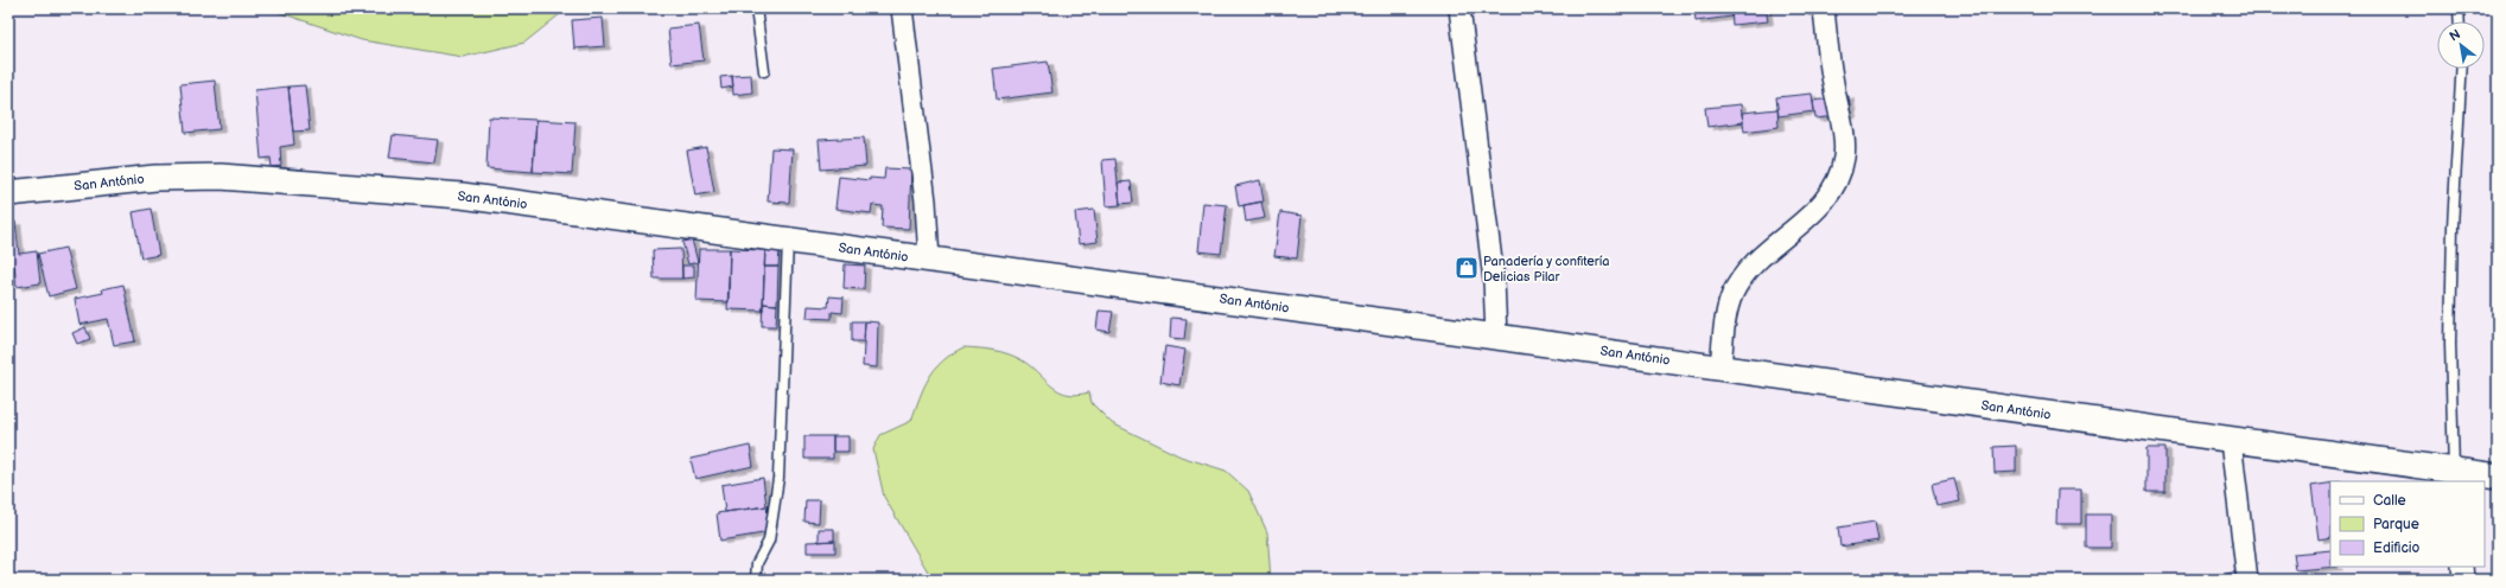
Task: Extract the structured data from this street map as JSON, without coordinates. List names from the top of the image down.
{
  "streets": {
    "street": ["San António"]
  },
  "places": {
    "shop": ["Panadería y confitería Delicias Pilar"]
  },
  "legend": ["Calle", "Parque", "Edificio"],
  "north": "top left"
}
